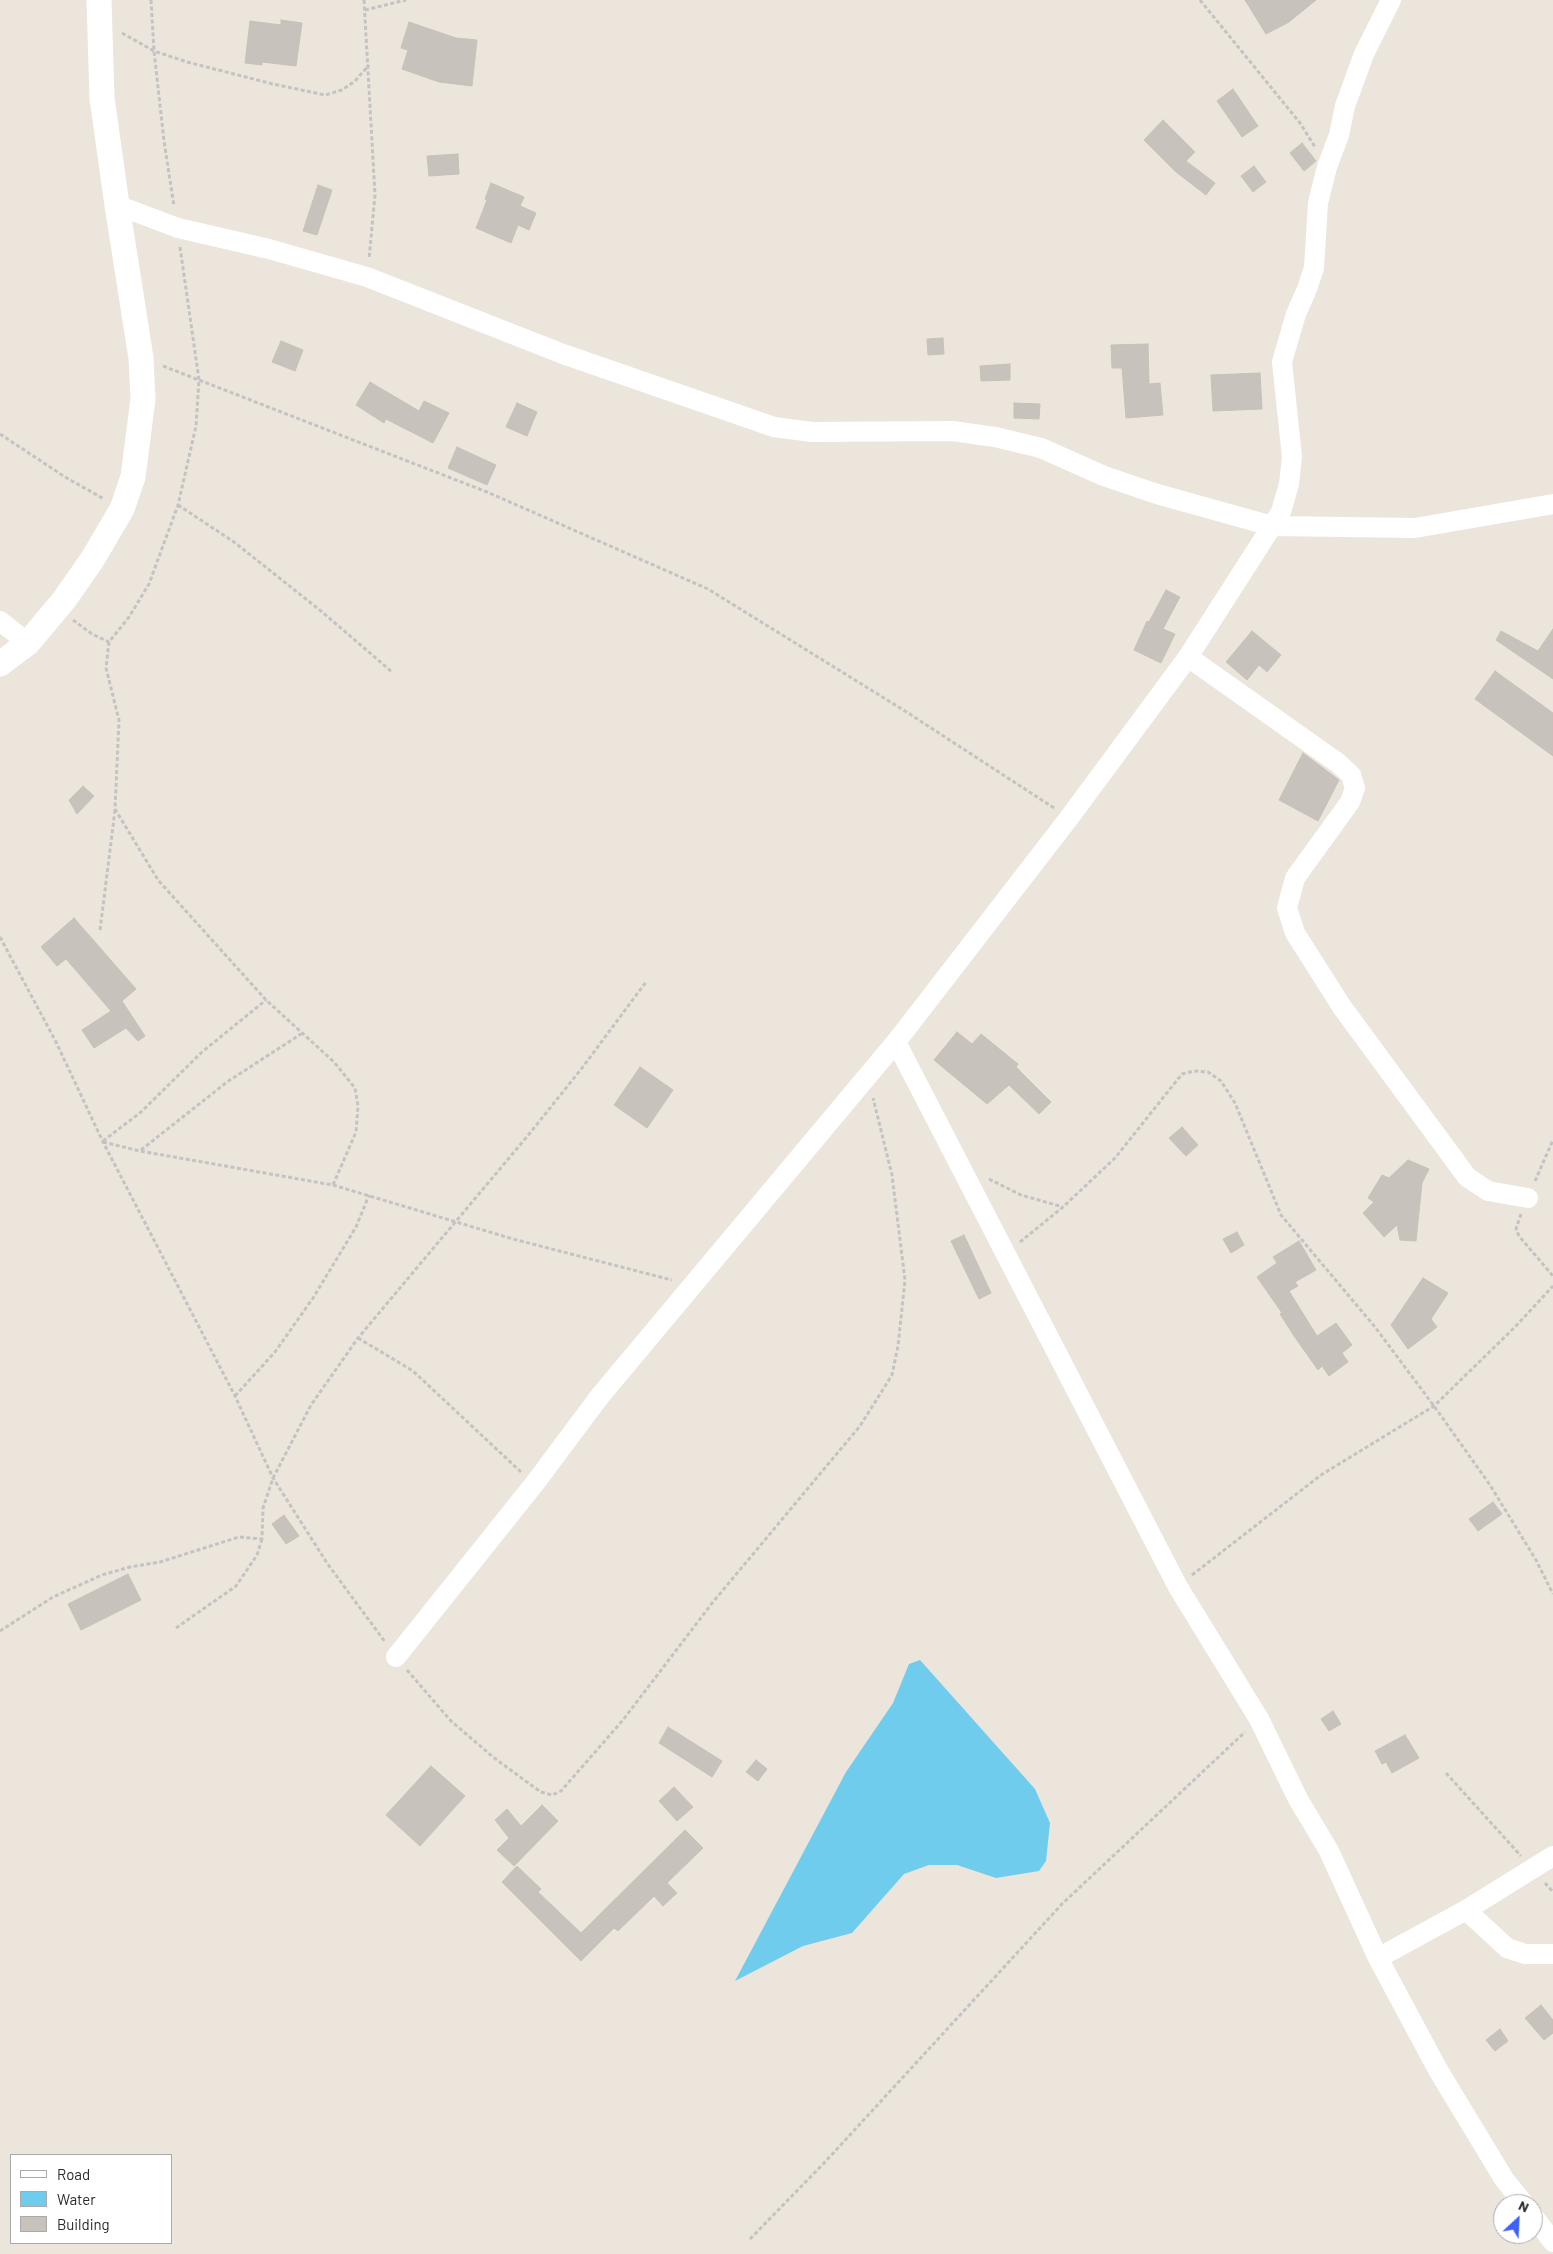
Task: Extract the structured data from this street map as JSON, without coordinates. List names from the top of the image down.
{
  "legend": ["Road", "Water", "Building"],
  "north": "top right"
}
